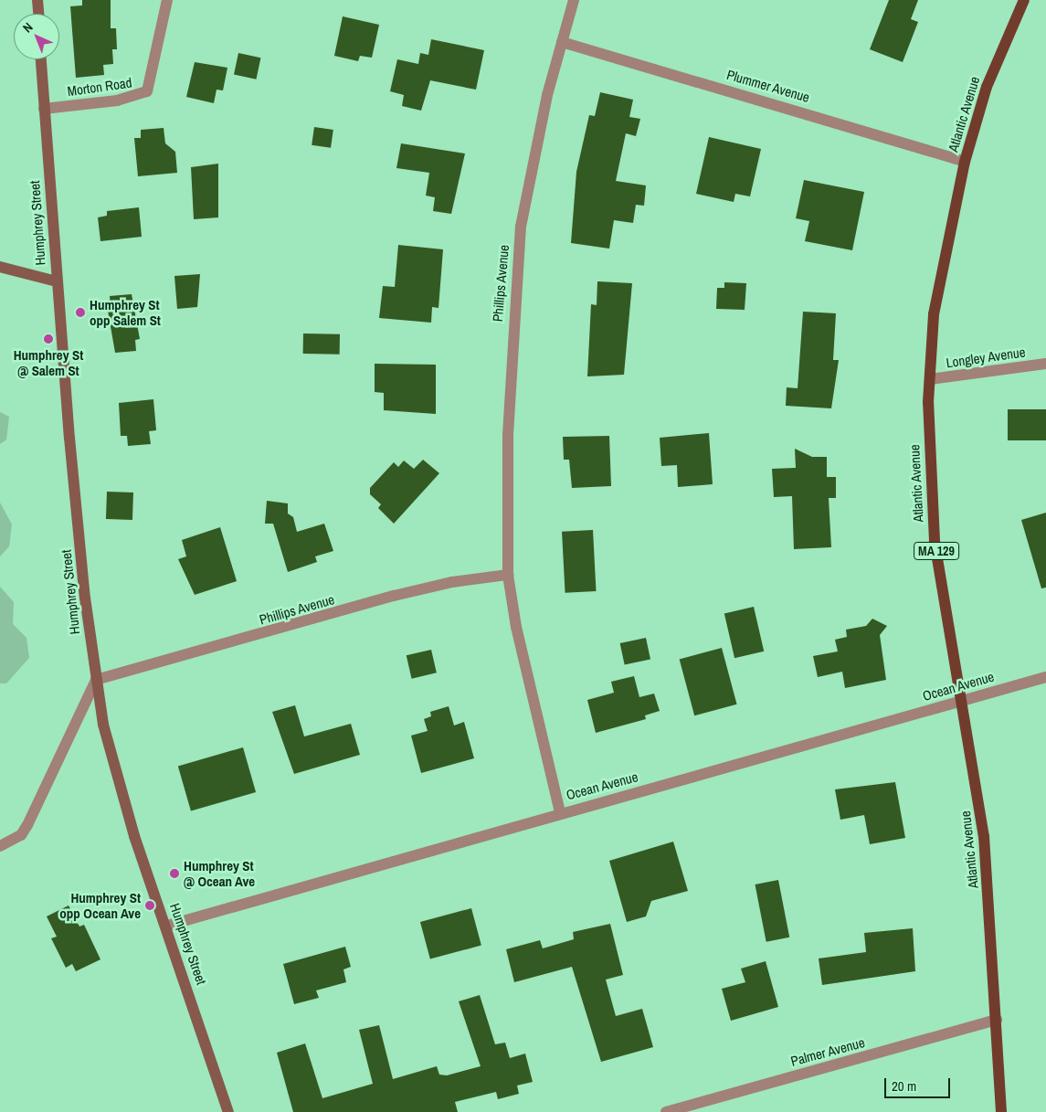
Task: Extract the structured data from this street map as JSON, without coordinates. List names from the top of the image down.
{
  "streets": {
    "main road": ["Atlantic Avenue", "Humphrey Street", "MA 129"],
    "street": [
      "Plummer Avenue",
      "Morton Road",
      "Phillips Avenue",
      "Longley Avenue",
      "Ocean Avenue",
      "Palmer Avenue"
    ]
  },
  "crossings": [
    ["Plummer Avenue", "Atlantic Avenue"],
    ["Plummer Avenue", "Phillips Avenue"],
    ["Morton Road", "Humphrey Street"],
    ["Atlantic Avenue", "Longley Avenue"],
    ["Atlantic Avenue", "Ocean Avenue"],
    ["Atlantic Avenue", "Palmer Avenue"],
    ["Humphrey Street", "Phillips Avenue"],
    ["Humphrey Street", "Ocean Avenue"],
    ["Phillips Avenue", "Ocean Avenue"]
  ],
  "places": [
    "Humphrey St opp Salem St",
    "Humphrey St @ Salem St",
    "Humphrey St @ Ocean Ave",
    "Humphrey St opp Ocean Ave"
  ],
  "scale_bar": "20 m",
  "north": "top left"
}
